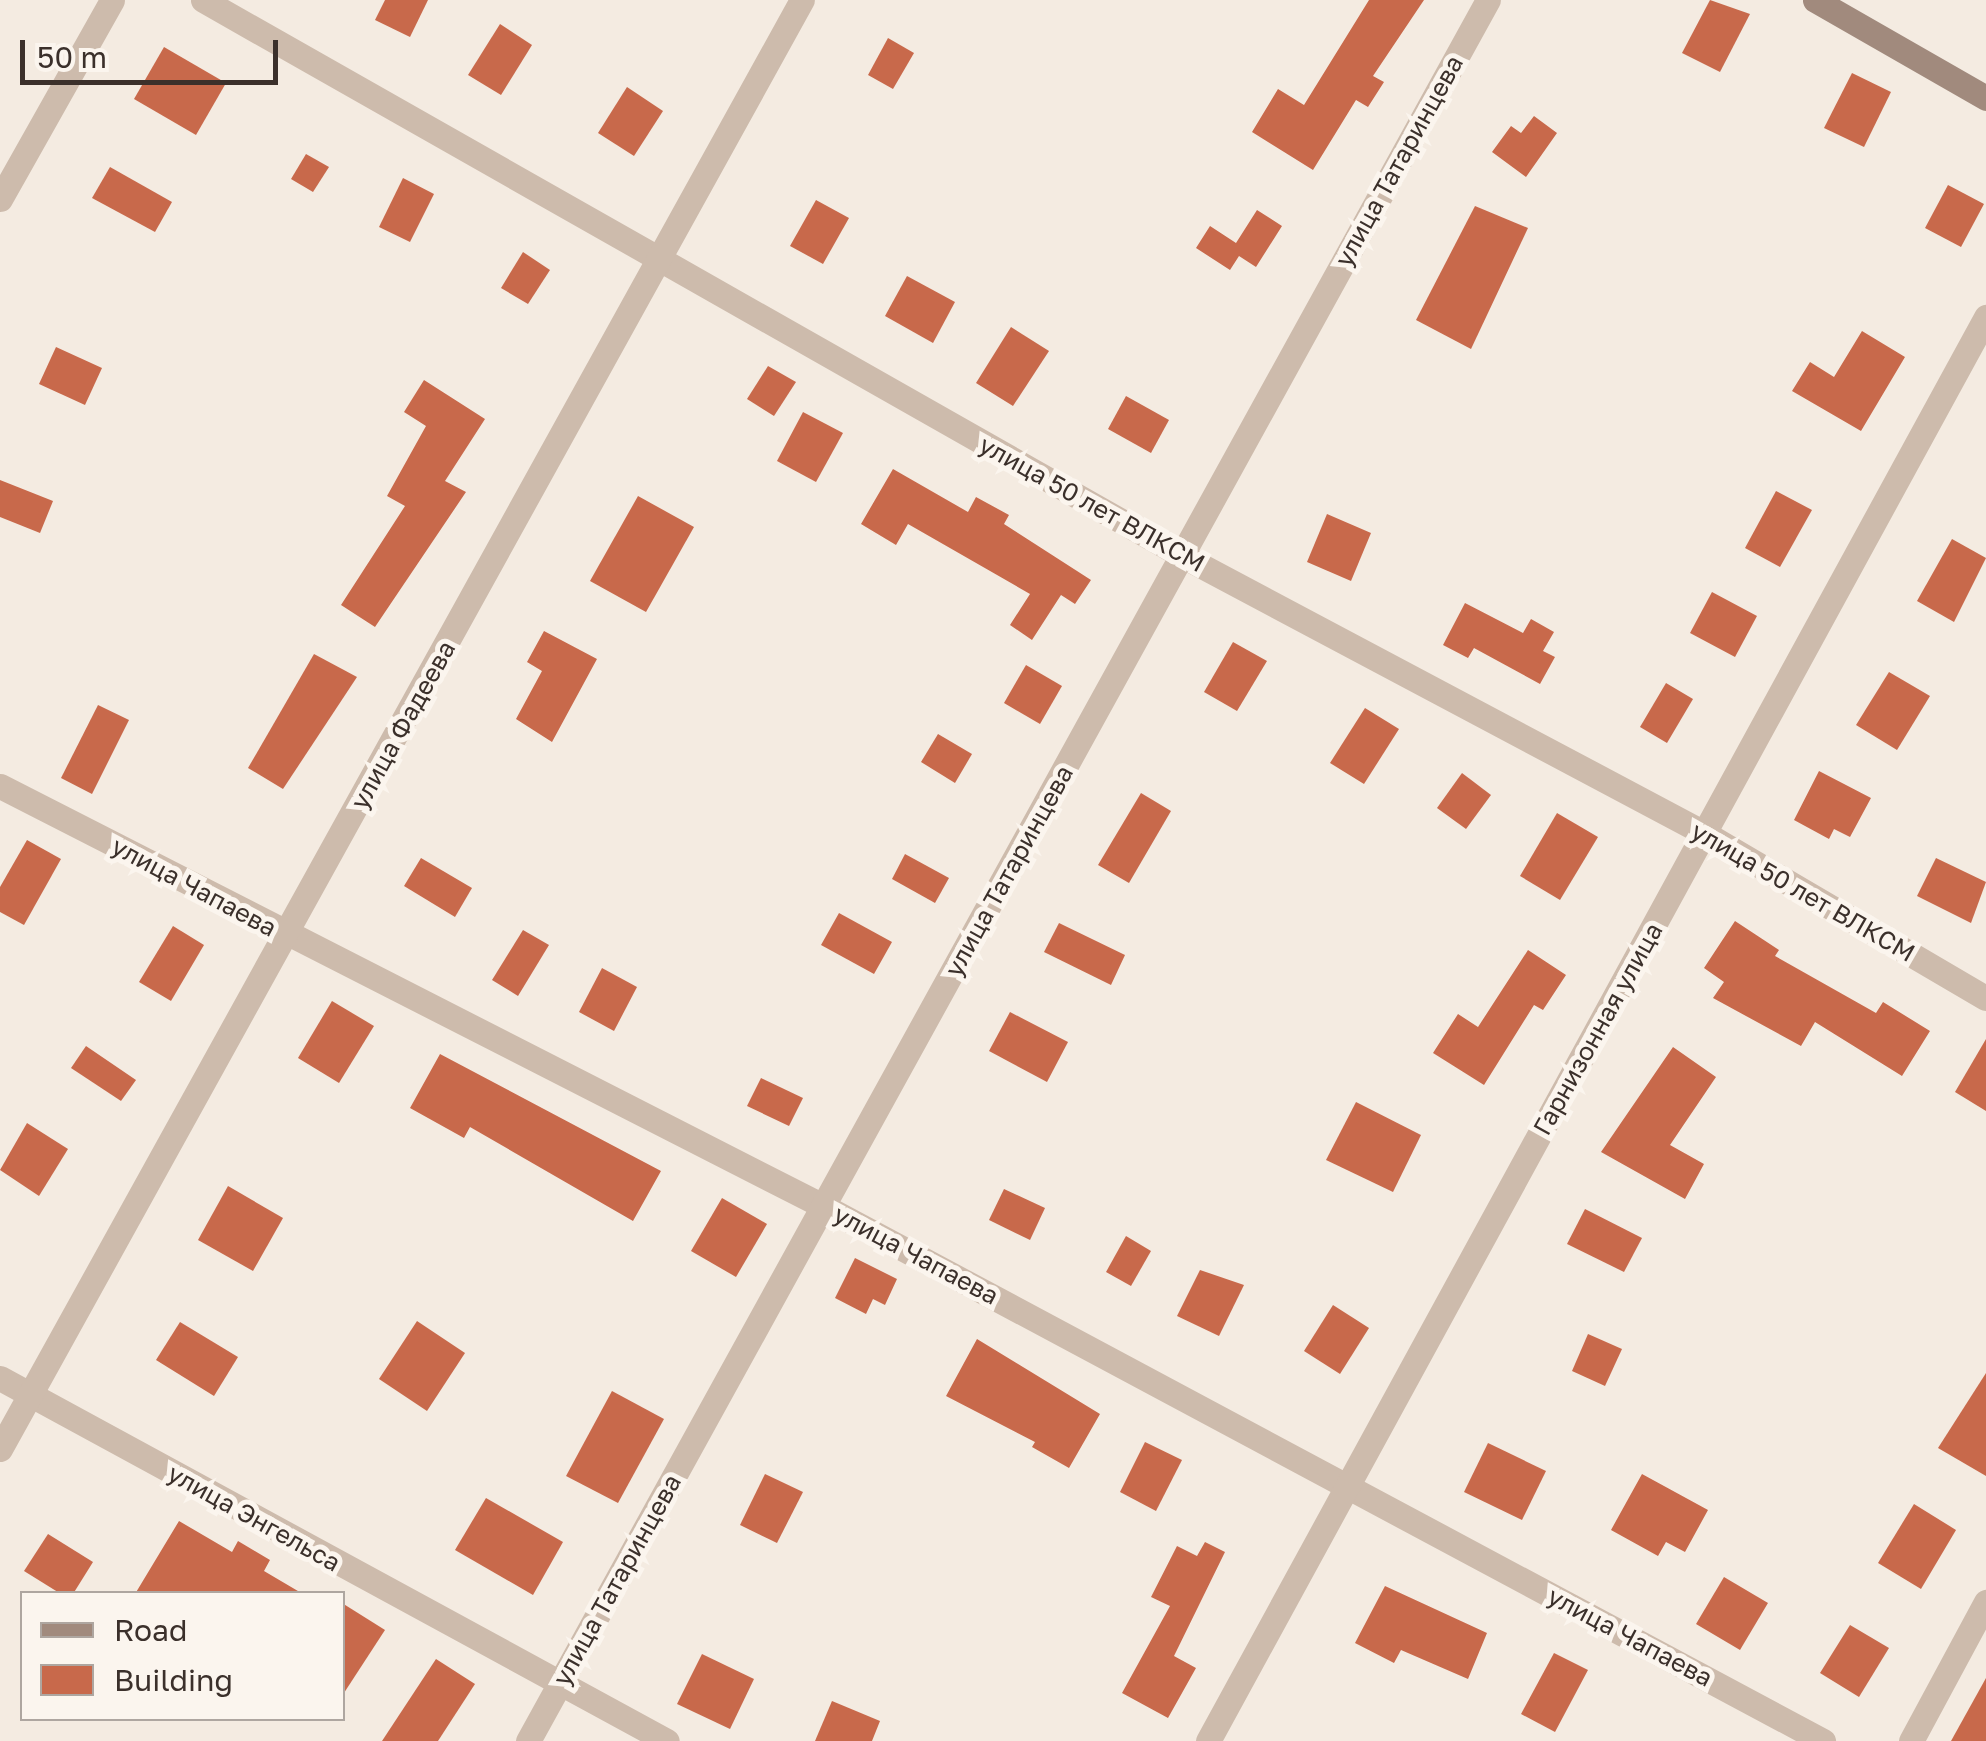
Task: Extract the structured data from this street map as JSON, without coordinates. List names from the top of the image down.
{
  "streets": {
    "street": [
      "улица Татаринцева",
      "улица 50 лет ВЛКСМ",
      "улица Фадеева",
      "улица Чапаева",
      "Гарнизонная улица",
      "улица Энгельса"
    ]
  },
  "crossings": [
    ["улица Татаринцева", "улица 50 лет ВЛКСМ"],
    ["улица Татаринцева", "улица Чапаева"],
    ["улица Татаринцева", "улица Энгельса"],
    ["улица 50 лет ВЛКСМ", "улица Фадеева"],
    ["улица 50 лет ВЛКСМ", "Гарнизонная улица"],
    ["улица Фадеева", "улица Чапаева"],
    ["улица Фадеева", "улица Энгельса"],
    ["улица Чапаева", "Гарнизонная улица"]
  ],
  "legend": ["Road", "Building"],
  "scale_bar": "50 m"
}
